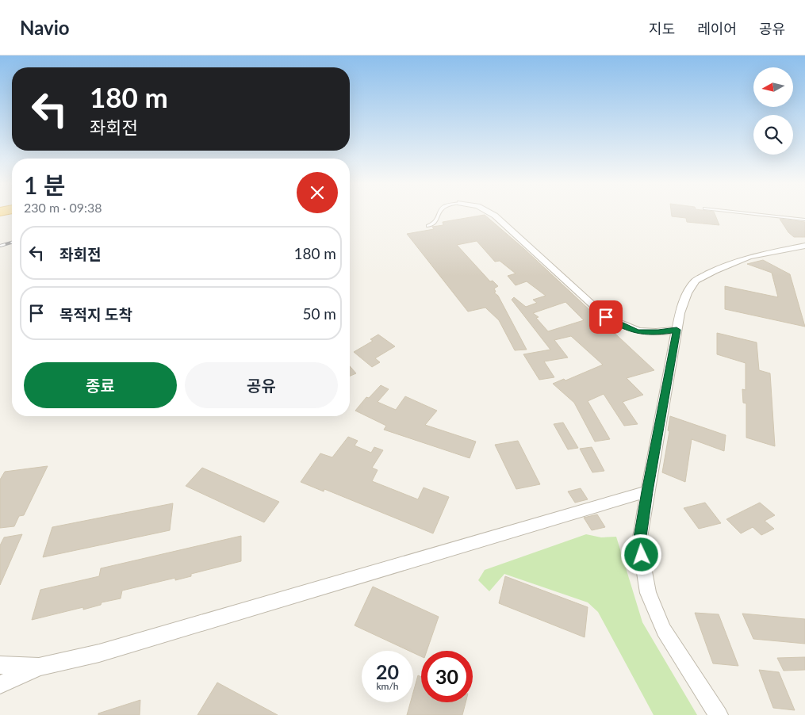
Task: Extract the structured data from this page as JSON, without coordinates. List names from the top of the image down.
{
  "north": "left",
  "page": {
    "header": "Navio",
    "nav": ["지도", "레이어", "공유"],
    "turn": ["180 m", "좌회전"],
    "heading": ["1 분", "230 m · 09:38"],
    "list": [
      {
        "name": "좌회전",
        "value": "180 m"
      },
      {
        "name": "목적지 도착",
        "value": "50 m"
      }
    ],
    "buttons": ["종료", "공유"],
    "speed": "20 km/h",
    "limit": "30"
  }
}
